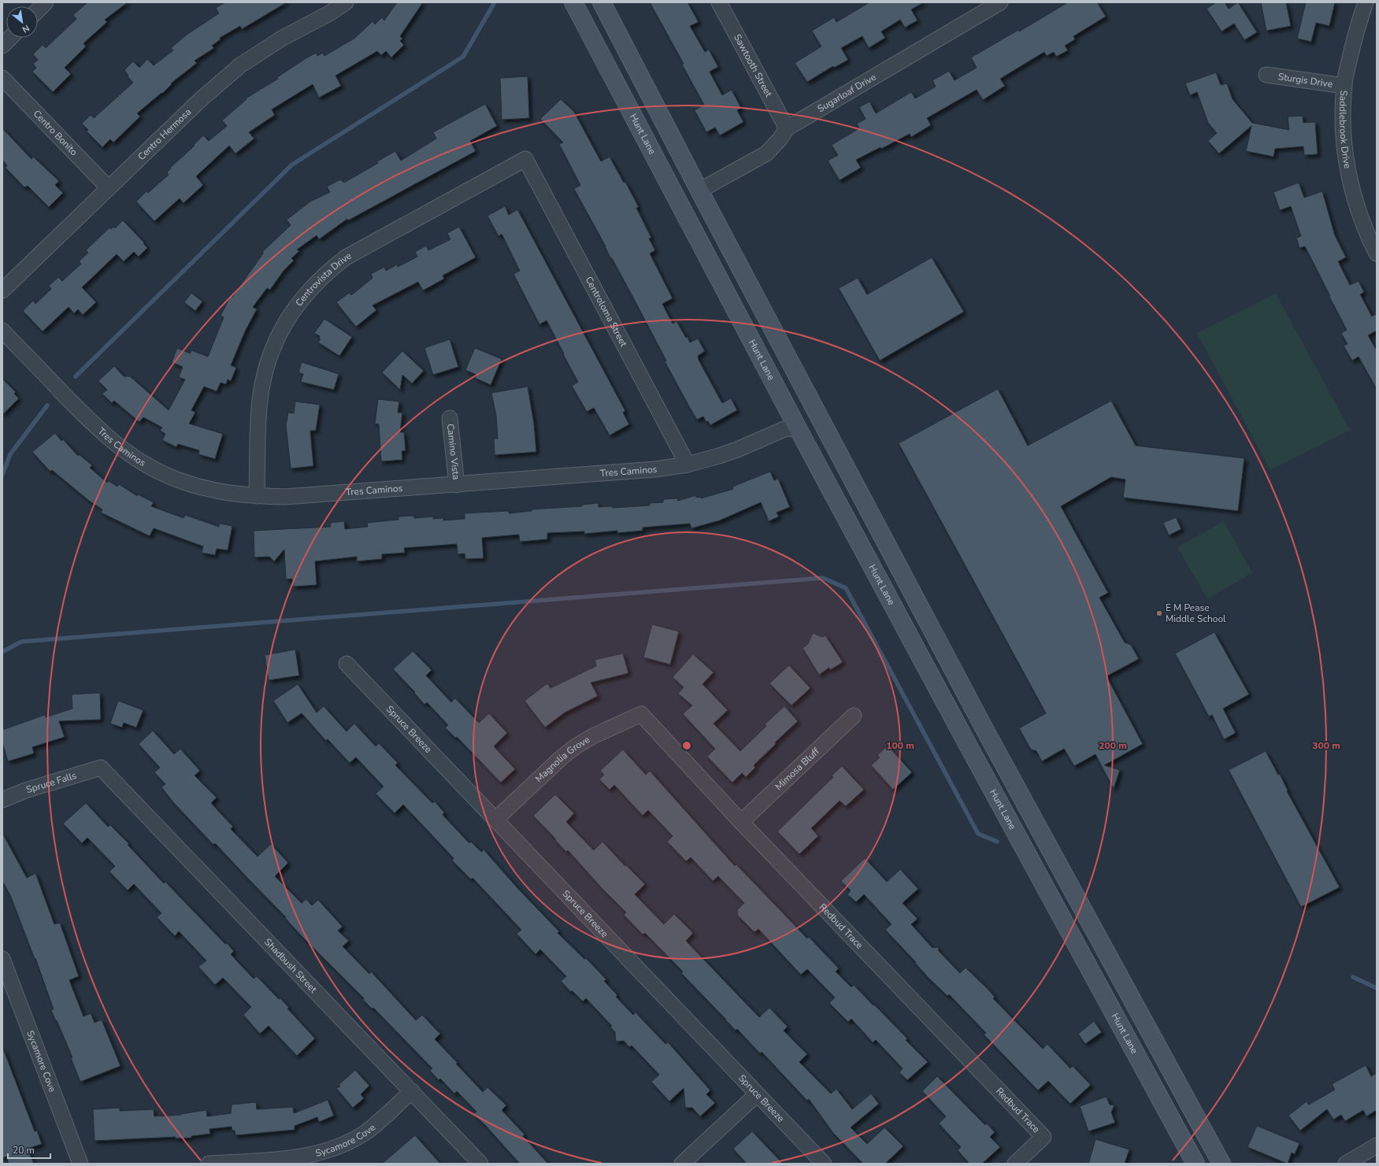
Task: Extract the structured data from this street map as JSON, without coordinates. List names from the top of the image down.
{
  "streets": {
    "main road": ["Hunt Lane"],
    "street": [
      "Sawtooth Street",
      "Sturgis Drive",
      "Sugarloaf Drive",
      "Saddlebrook Drive",
      "Centro Bonito",
      "Centro Hermosa",
      "Centrovista Drive",
      "Centroloma Street",
      "Tres Caminos",
      "Camino Vista",
      "Spruce Breeze",
      "Magnolia Grove",
      "Mimosa Bluff",
      "Spruce Falls",
      "Redbud Trace",
      "Shadbush Street",
      "Sycamore Cove"
    ]
  },
  "crossings": [
    ["Sawtooth Street", "Sugarloaf Drive"],
    ["Sturgis Drive", "Saddlebrook Drive"],
    ["Centro Bonito", "Centro Hermosa"],
    ["Hunt Lane", "Tres Caminos"],
    ["Centrovista Drive", "Centroloma Street"],
    ["Centrovista Drive", "Tres Caminos"],
    ["Centroloma Street", "Tres Caminos"],
    ["Tres Caminos", "Camino Vista"],
    ["Spruce Breeze", "Magnolia Grove"],
    ["Magnolia Grove", "Redbud Trace"],
    ["Mimosa Bluff", "Redbud Trace"],
    ["Spruce Falls", "Shadbush Street"],
    ["Shadbush Street", "Sycamore Cove"]
  ],
  "places": ["E M Pease Middle School"],
  "scale_bar": "20 m",
  "north": "bottom right",
  "rings": ["100 m", "200 m", "300 m"]
}
